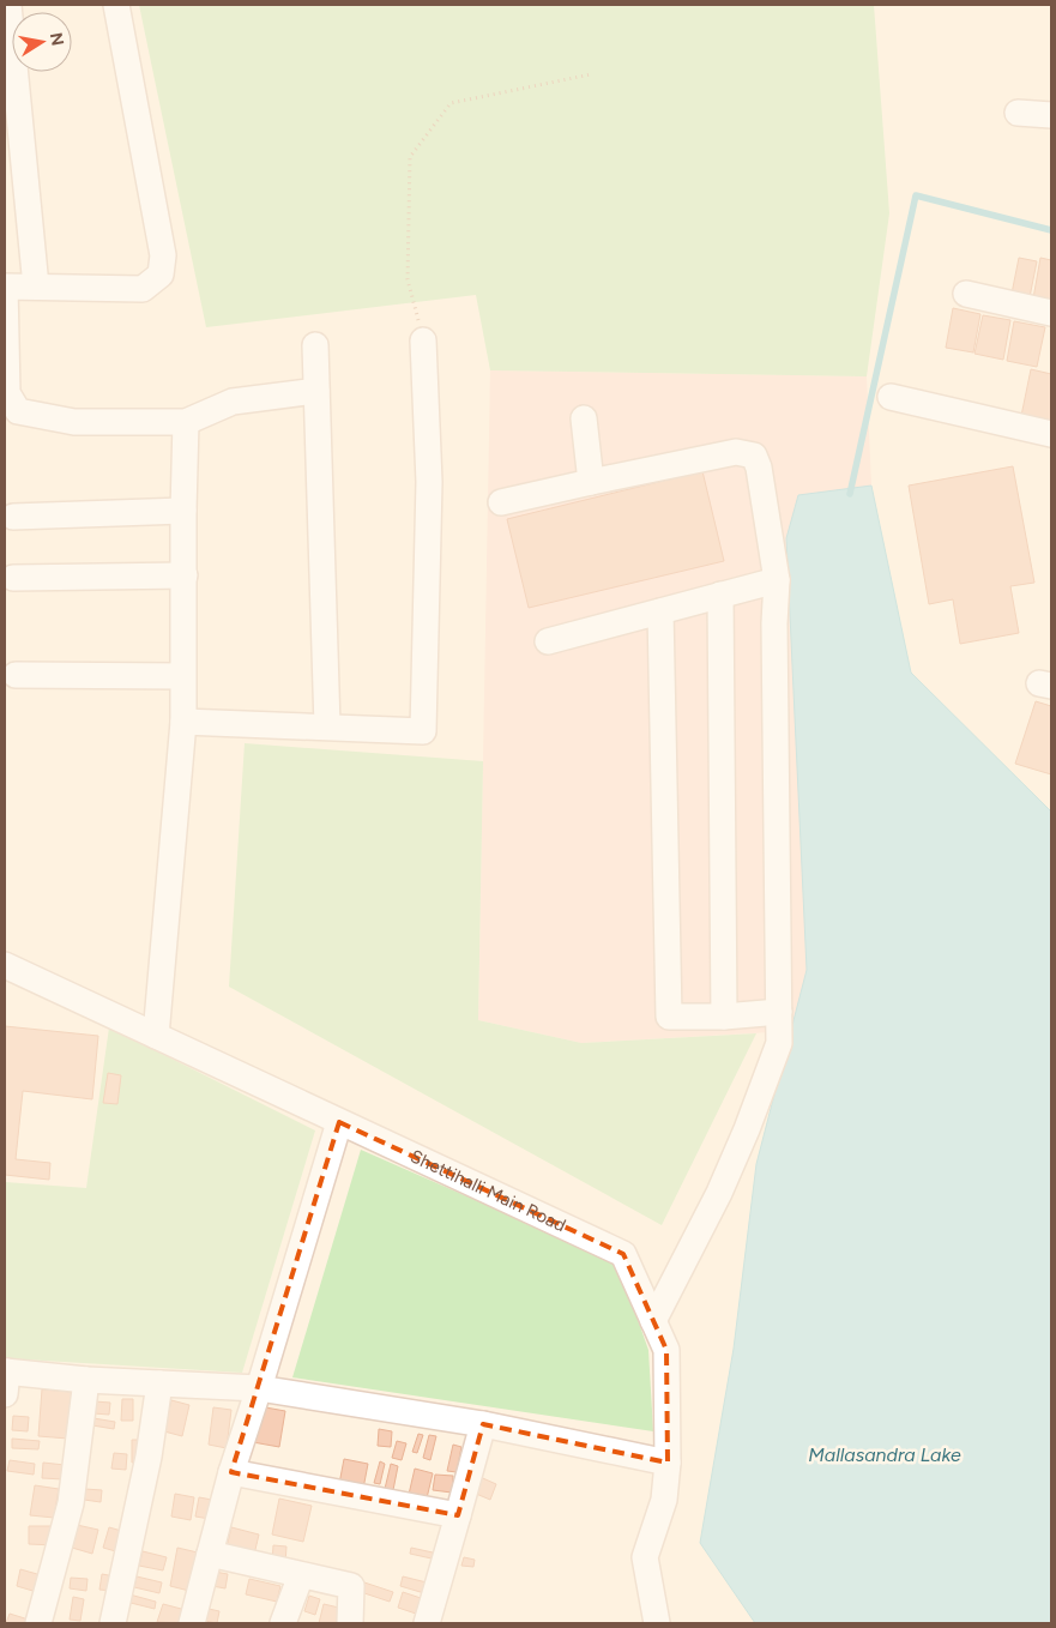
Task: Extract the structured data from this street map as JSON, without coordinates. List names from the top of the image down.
{
  "streets": {
    "street": ["Shettihalli Main Road"]
  },
  "water": ["Mallasandra Lake"],
  "north": "right"
}
